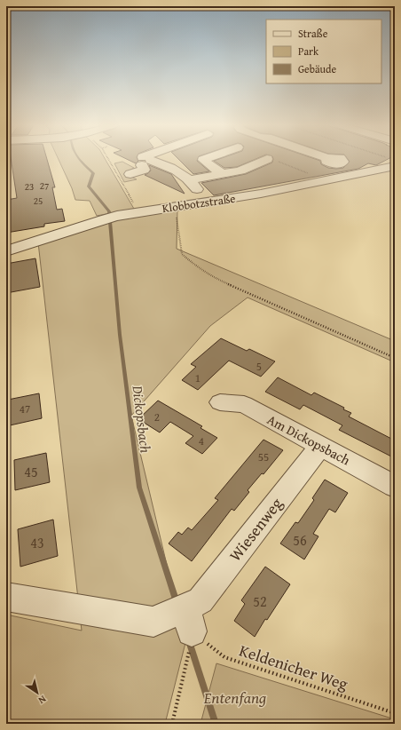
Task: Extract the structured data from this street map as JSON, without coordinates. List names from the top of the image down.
{
  "streets": {
    "street": ["Klobbotzstraße", "Am Dickopsbach", "Wiesenweg"],
    "path": ["Keldenicher Weg"]
  },
  "crossings": [
    ["Am Dickopsbach", "Wiesenweg"],
    ["Wiesenweg", "Keldenicher Weg"]
  ],
  "water": ["Dickopsbach"],
  "parks": ["Entenfang"],
  "house_numbers": [
    "27",
    "23",
    "25",
    "5",
    "1",
    "47",
    "2",
    "4",
    "55",
    "45",
    "56",
    "43",
    "52"
  ],
  "legend": ["Straße", "Park", "Gebäude"],
  "north": "bottom right"
}
